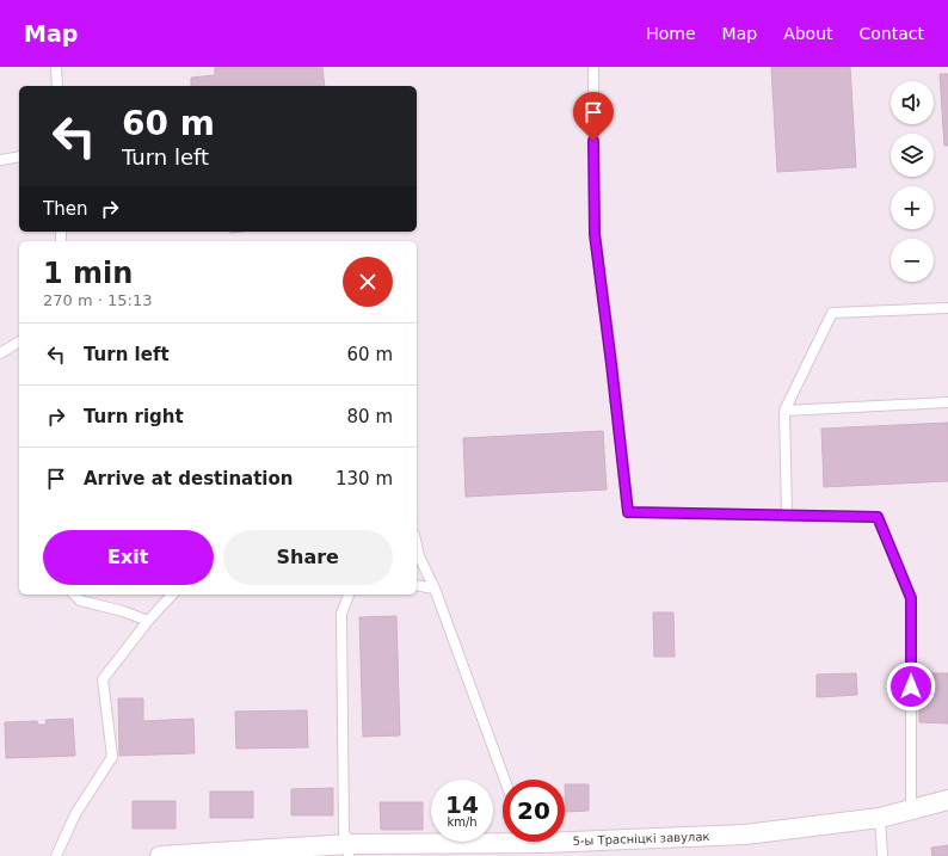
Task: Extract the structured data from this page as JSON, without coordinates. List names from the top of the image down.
{
  "streets": {
    "street": ["5-ы Трасніцкі завулак"]
  },
  "page": {
    "header": "Map",
    "nav": [
      "Home",
      "Map",
      "About",
      "Contact"
    ],
    "map_buttons": ["+", "−"],
    "turn": ["60 m", "Turn left"],
    "then": "Then",
    "heading": ["1 min", "270 m · 15:13"],
    "list": [
      {
        "name": "Turn left",
        "value": "60 m"
      },
      {
        "name": "Turn right",
        "value": "80 m"
      },
      {
        "name": "Arrive at destination",
        "value": "130 m"
      }
    ],
    "buttons": ["Exit", "Share"],
    "speed": "14 km/h",
    "limit": "20"
  }
}
